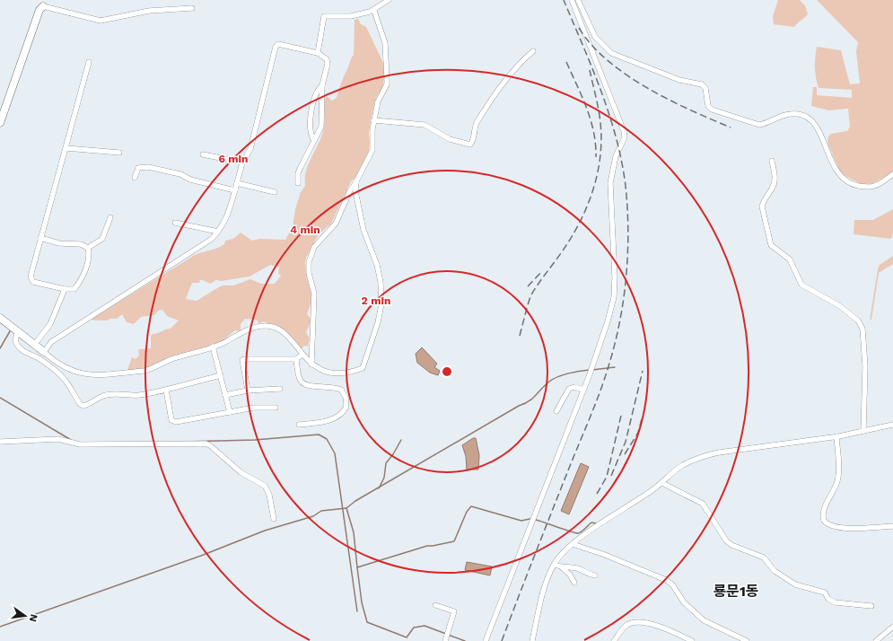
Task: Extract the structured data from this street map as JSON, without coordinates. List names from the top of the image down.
{
  "districts": ["룡문1동"],
  "north": "right",
  "rings": ["6 min", "4 min", "2 min"]
}
